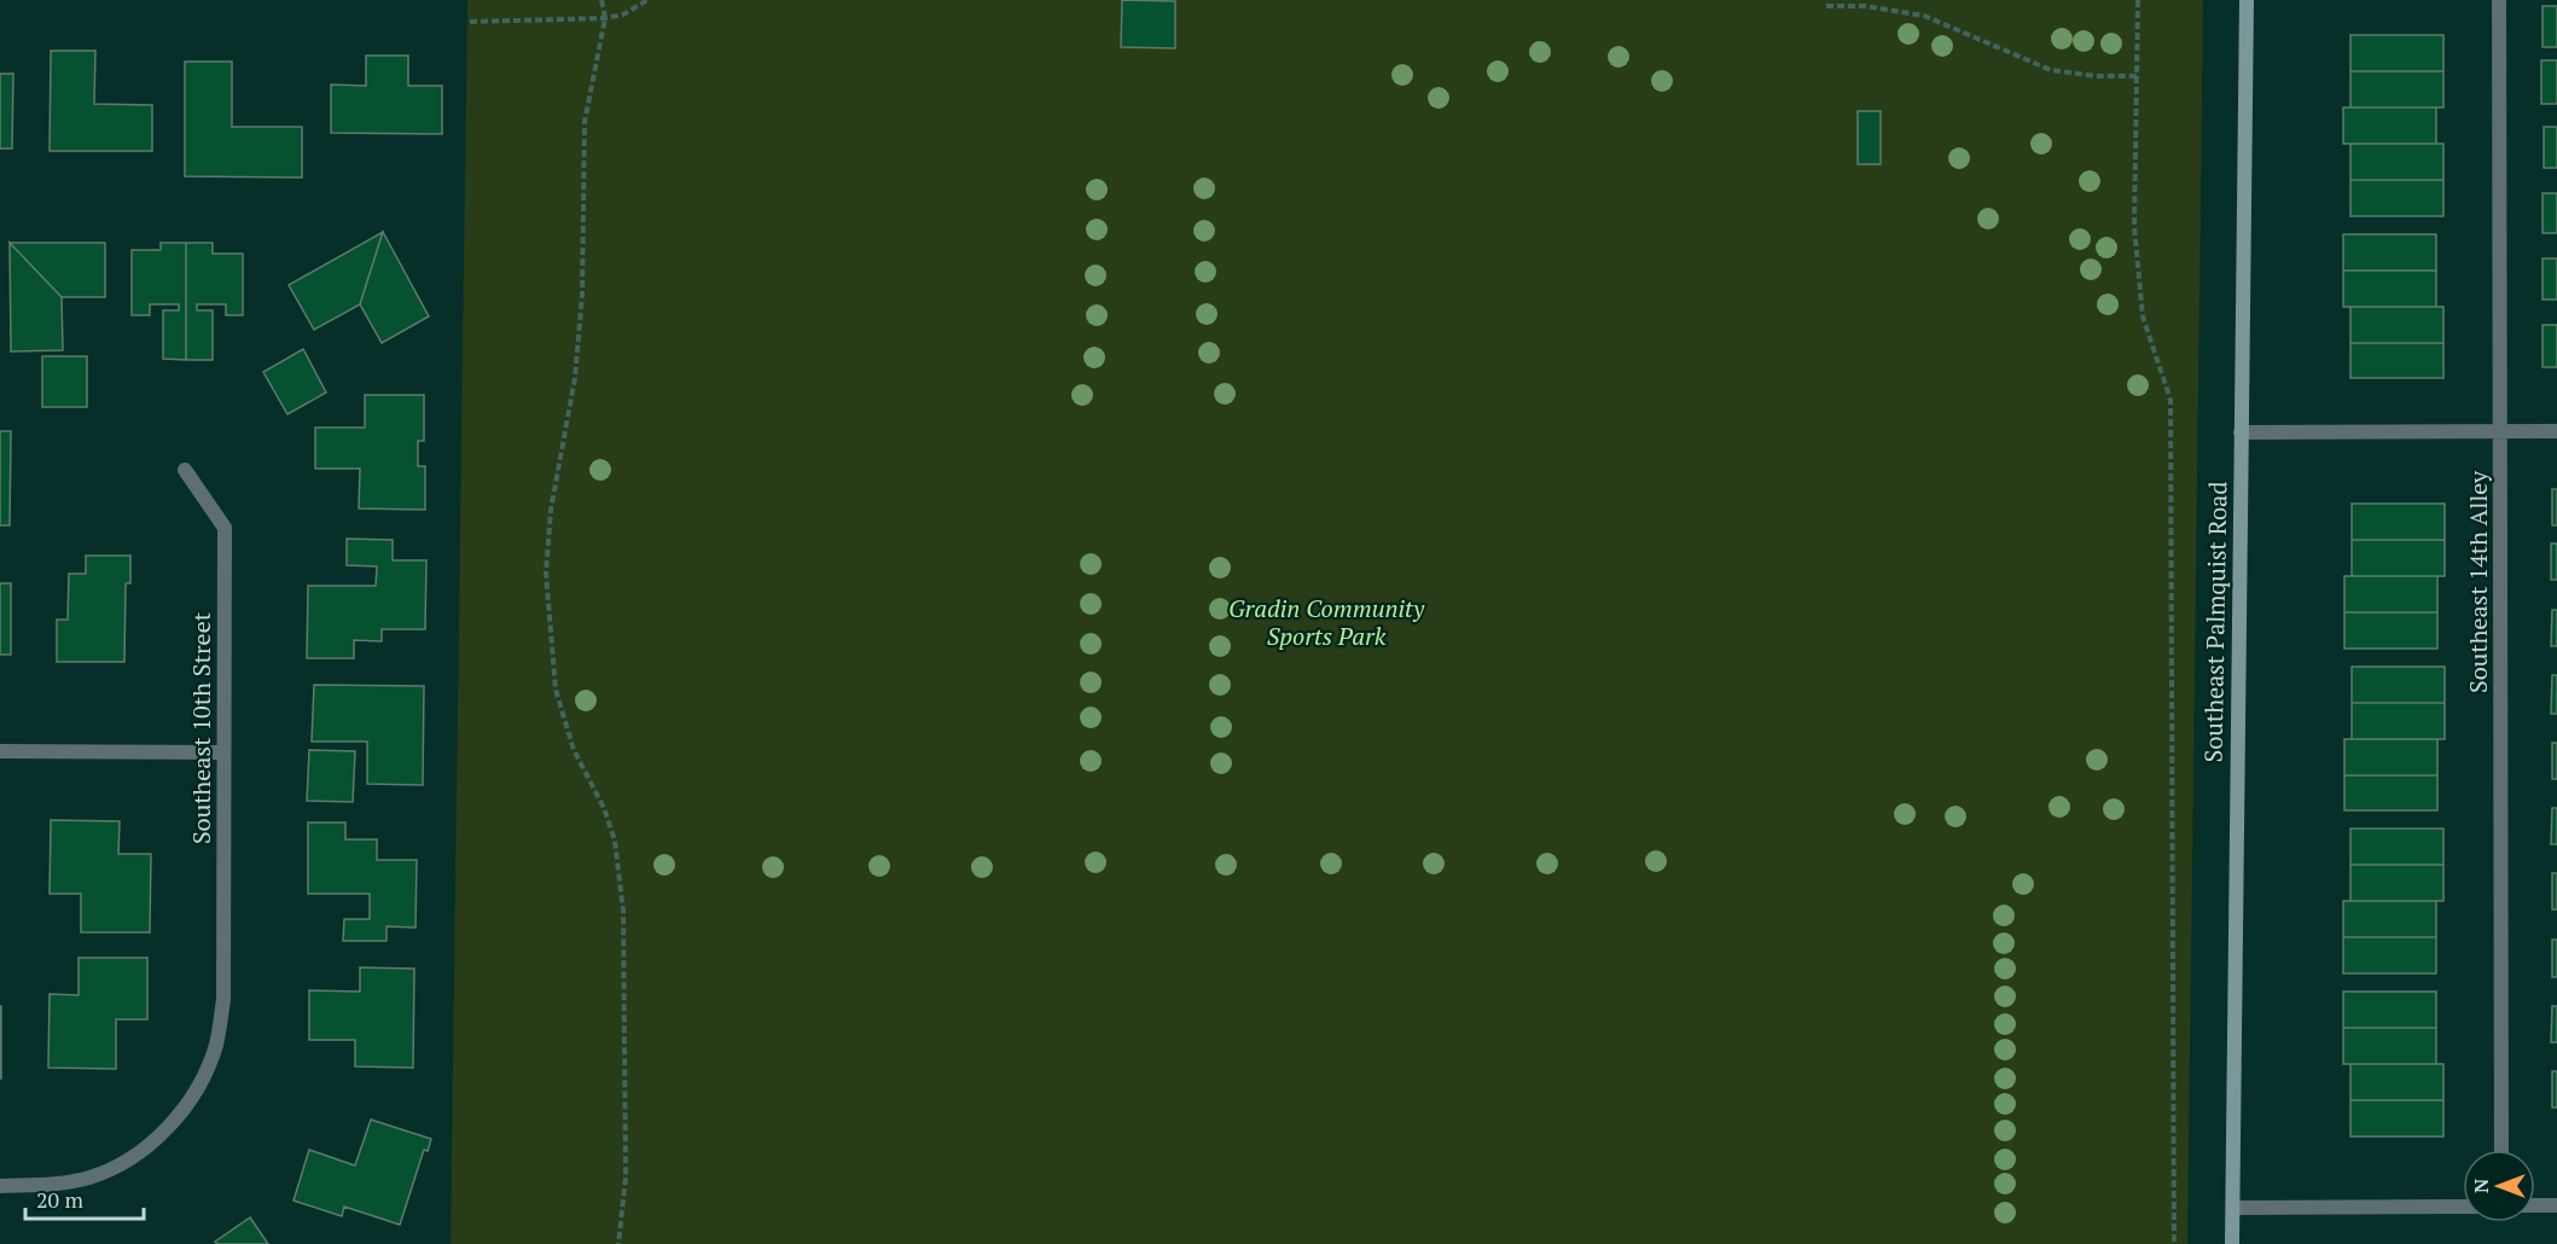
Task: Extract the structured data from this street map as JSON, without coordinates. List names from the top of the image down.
{
  "streets": {
    "main road": ["Southeast Palmquist Road"],
    "street": ["Southeast 14th Alley", "Southeast 10th Street"]
  },
  "parks": ["Gradin Community Sports Park"],
  "scale_bar": "20 m",
  "north": "left"
}
